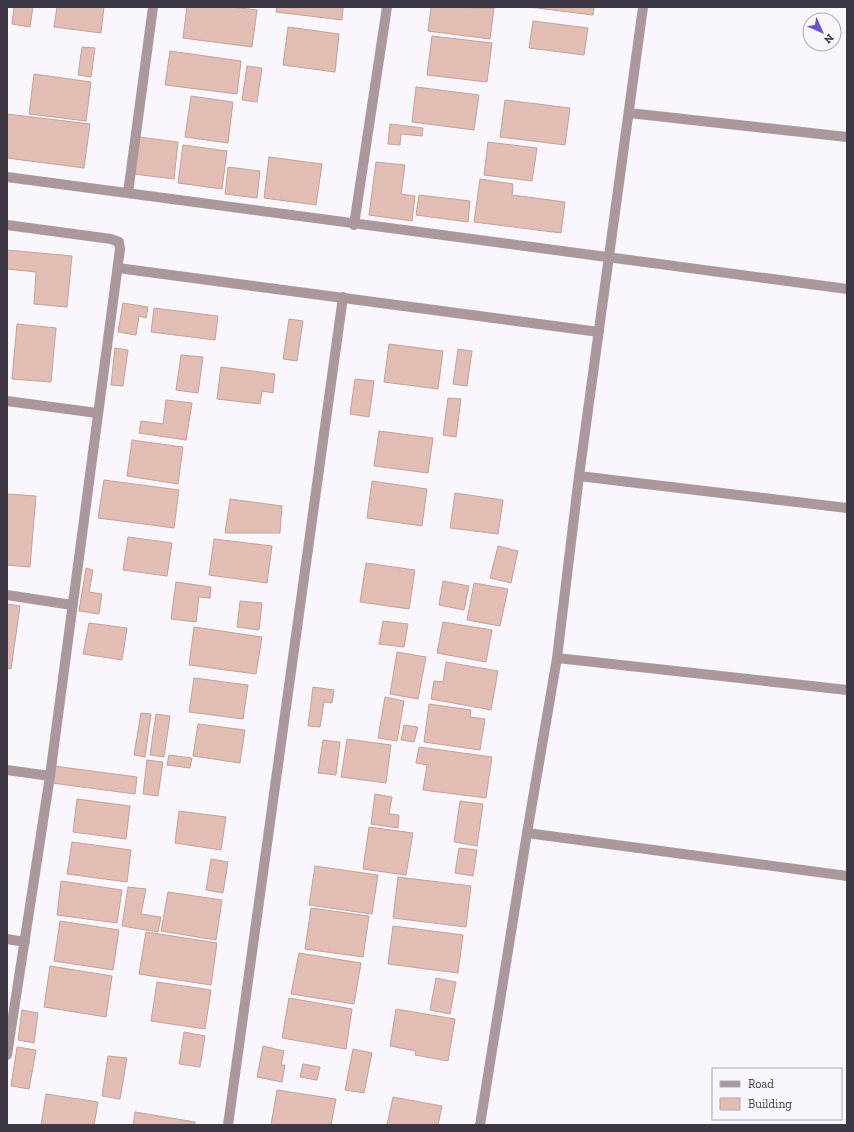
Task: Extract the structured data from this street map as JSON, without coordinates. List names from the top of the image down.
{
  "legend": ["Road", "Building"],
  "north": "bottom right"
}
